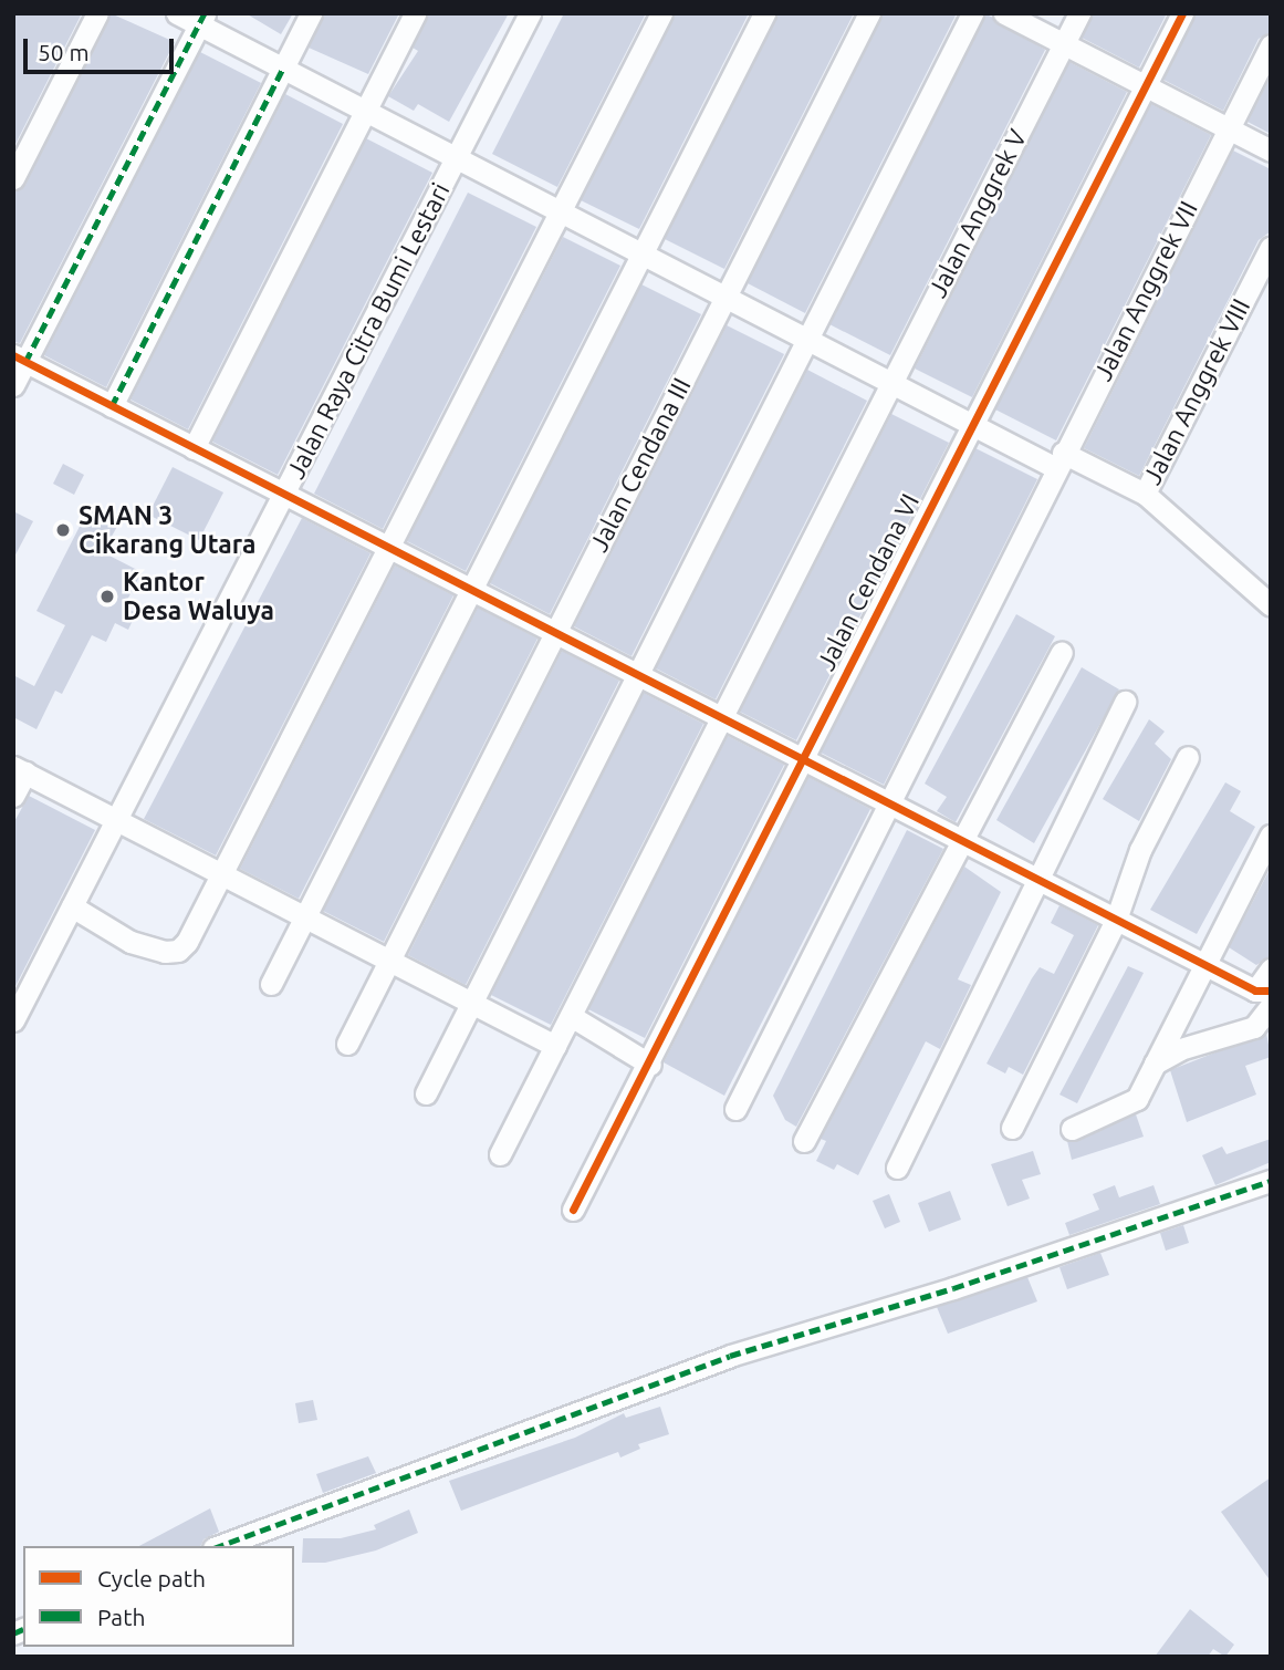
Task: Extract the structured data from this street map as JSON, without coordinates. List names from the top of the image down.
{
  "streets": {
    "street": [
      "Jalan Anggrek V",
      "Jalan Anggrek VII",
      "Jalan Raya Citra Bumi Lestari",
      "Jalan Anggrek VIII",
      "Jalan Cendana III",
      "Jalan Cendana VI"
    ]
  },
  "places": ["SMAN 3 Cikarang Utara", "Kantor Desa Waluya"],
  "legend": ["Cycle path", "Path"],
  "scale_bar": "50 m"
}
